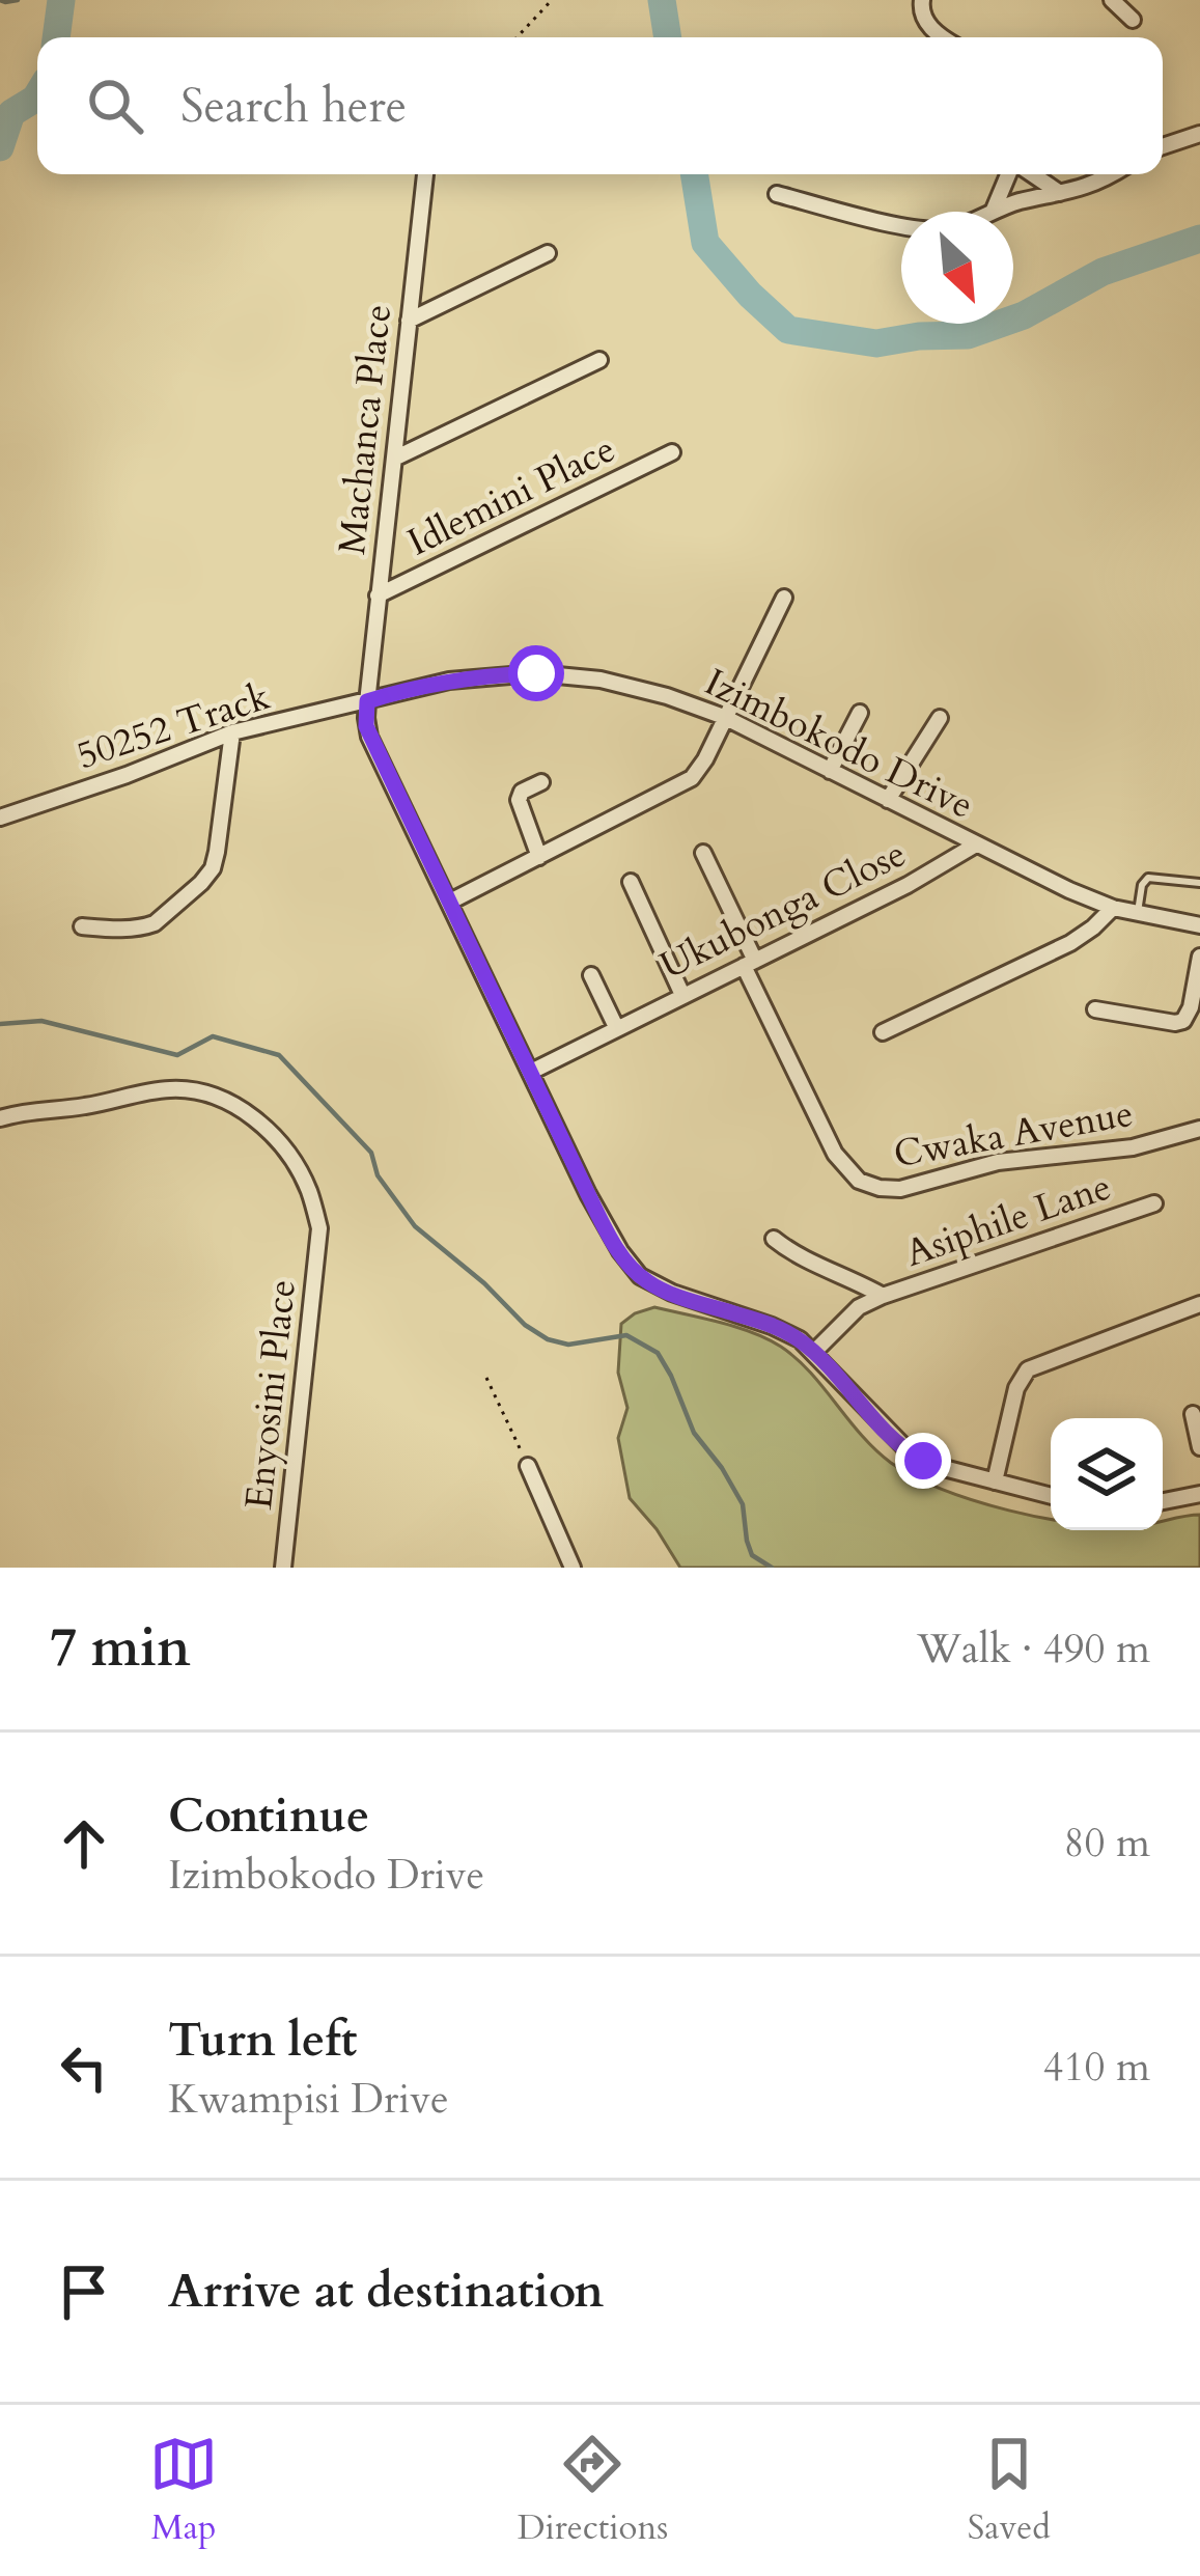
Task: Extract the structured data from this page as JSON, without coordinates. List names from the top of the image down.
{
  "streets": {
    "street": [
      "Machanca Place",
      "Idlemini Place",
      "50252 Track",
      "Izimbokodo Drive",
      "Ukubonga Close",
      "Cwaka Avenue",
      "Asiphile Lane",
      "Enyosini Place"
    ]
  },
  "crossings": [
    ["Machanca Place", "Idlemini Place"],
    ["Machanca Place", "50252 Track"],
    ["Machanca Place", "Izimbokodo Drive"],
    ["Machanca Place", "Ukubonga Close"],
    ["Machanca Place", "Asiphile Lane"],
    ["50252 Track", "Izimbokodo Drive"],
    ["Izimbokodo Drive", "Ukubonga Close"],
    ["Ukubonga Close", "Cwaka Avenue"]
  ],
  "north": "bottom right",
  "page": {
    "search": "Search here",
    "heading": ["7 min", "Walk · 490 m"],
    "list": [
      ["Continue", "Izimbokodo Drive", "80 m"],
      ["Turn left", "Kwampisi Drive", "410 m"],
      "Arrive at destination"
    ],
    "nav": ["Map", "Directions", "Saved"]
  }
}
